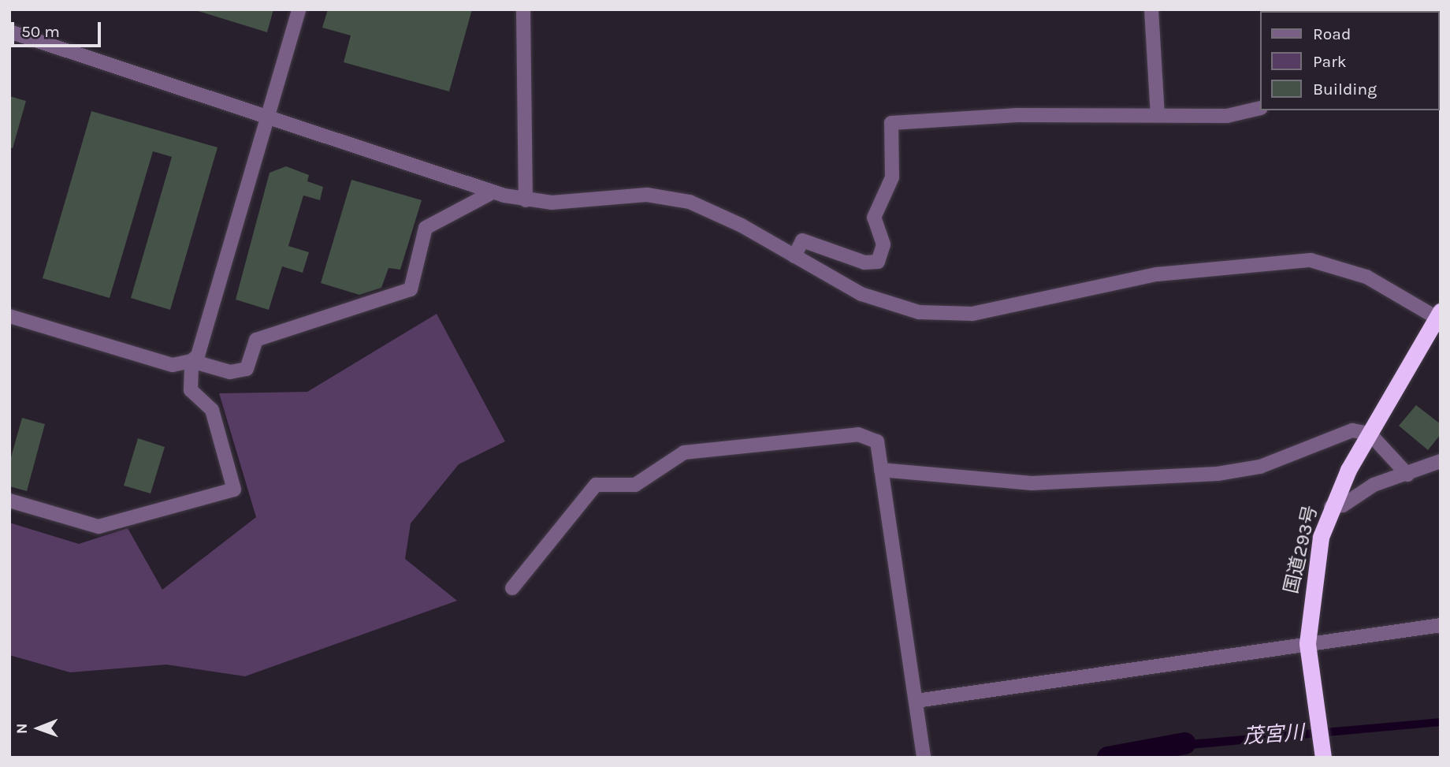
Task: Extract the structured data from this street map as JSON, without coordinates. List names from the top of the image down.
{
  "streets": {
    "highway": ["国道293号"]
  },
  "water": ["茂宮川"],
  "legend": ["Road", "Park", "Building"],
  "scale_bar": "50 m",
  "north": "left"
}
